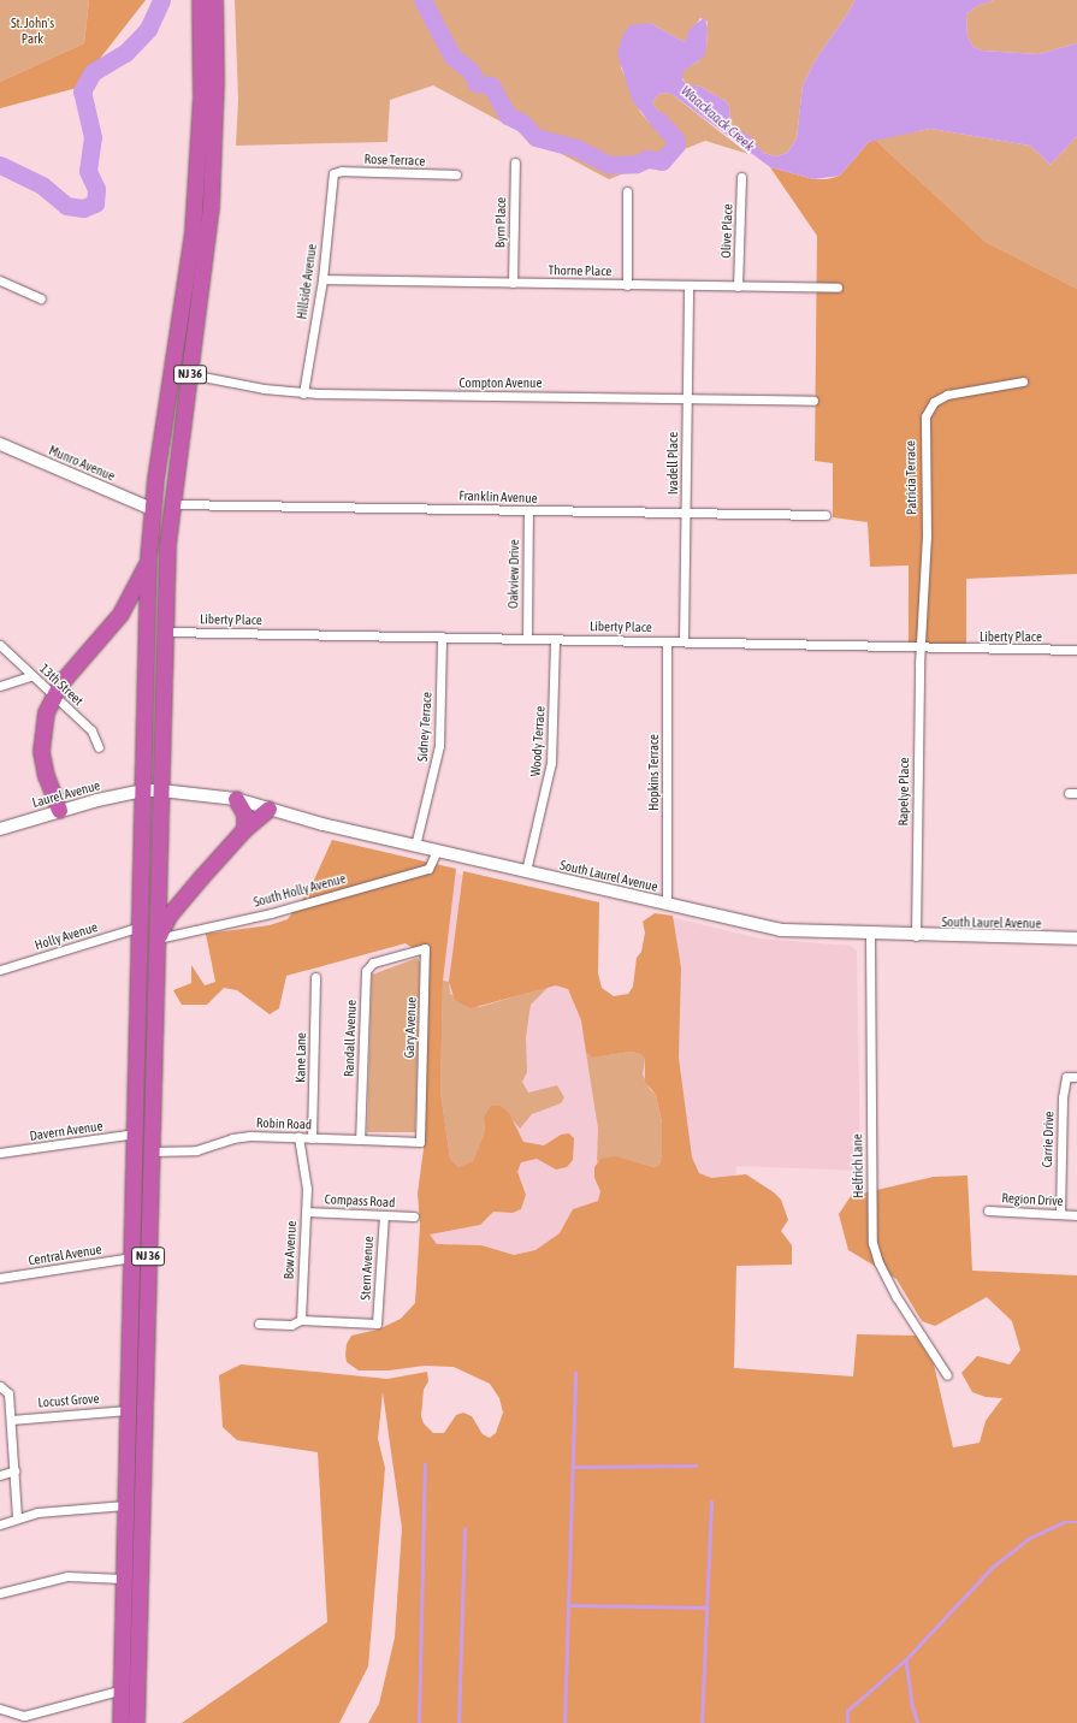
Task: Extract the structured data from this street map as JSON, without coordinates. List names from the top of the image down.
{
  "streets": {
    "highway": ["NJ 36"],
    "street": [
      "Rose Terrace",
      "Byrn Place",
      "Olive Place",
      "Thorne Place",
      "Hillside Avenue",
      "Compton Avenue",
      "Munro Avenue",
      "Ivadell Place",
      "Patricia Terrace",
      "Franklin Avenue",
      "Oakview Drive",
      "Liberty Place",
      "13th Street",
      "Sidney Terrace",
      "Woody Terrace",
      "Hopkins Terrace",
      "Rapelye Place",
      "Laurel Avenue",
      "South Laurel Avenue",
      "South Holly Avenue",
      "Holly Avenue",
      "Gary Avenue",
      "Randall Avenue",
      "Kane Lane",
      "Robin Road",
      "Davern Avenue",
      "Carrie Drive",
      "Helfrich Lane",
      "Region Drive",
      "Compass Road",
      "Bow Avenue",
      "Central Avenue",
      "Stern Avenue",
      "Locust Grove"
    ]
  },
  "crossings": [
    ["Rose Terrace", "Hillside Avenue"],
    ["Byrn Place", "Thorne Place"],
    ["Olive Place", "Thorne Place"],
    ["Thorne Place", "Hillside Avenue"],
    ["Thorne Place", "Ivadell Place"],
    ["Hillside Avenue", "Compton Avenue"],
    ["NJ 36", "Compton Avenue"],
    ["NJ 36", "Munro Avenue"],
    ["NJ 36", "Franklin Avenue"],
    ["NJ 36", "Liberty Place"],
    ["NJ 36", "Laurel Avenue"],
    ["NJ 36", "South Laurel Avenue"],
    ["NJ 36", "South Holly Avenue"],
    ["NJ 36", "Holly Avenue"],
    ["NJ 36", "Robin Road"],
    ["NJ 36", "Davern Avenue"],
    ["NJ 36", "Central Avenue"],
    ["NJ 36", "Locust Grove"],
    ["Compton Avenue", "Ivadell Place"],
    ["Ivadell Place", "Franklin Avenue"],
    ["Ivadell Place", "Liberty Place"],
    ["Patricia Terrace", "Liberty Place"],
    ["Patricia Terrace", "Rapelye Place"],
    ["Franklin Avenue", "Oakview Drive"],
    ["Oakview Drive", "Liberty Place"],
    ["Liberty Place", "Sidney Terrace"],
    ["Liberty Place", "Woody Terrace"],
    ["Liberty Place", "Hopkins Terrace"],
    ["Liberty Place", "Rapelye Place"],
    ["Sidney Terrace", "South Laurel Avenue"],
    ["Woody Terrace", "South Laurel Avenue"],
    ["Hopkins Terrace", "South Laurel Avenue"],
    ["Rapelye Place", "South Laurel Avenue"],
    ["Laurel Avenue", "South Laurel Avenue"],
    ["South Laurel Avenue", "South Holly Avenue"],
    ["South Laurel Avenue", "Helfrich Lane"],
    ["Gary Avenue", "Randall Avenue"],
    ["Gary Avenue", "Robin Road"],
    ["Randall Avenue", "Robin Road"],
    ["Kane Lane", "Robin Road"],
    ["Robin Road", "Bow Avenue"],
    ["Carrie Drive", "Region Drive"],
    ["Compass Road", "Bow Avenue"],
    ["Compass Road", "Stern Avenue"],
    ["Bow Avenue", "Stern Avenue"]
  ],
  "water": ["Waackaack Creek"],
  "parks": ["St. John's Park"]
}
